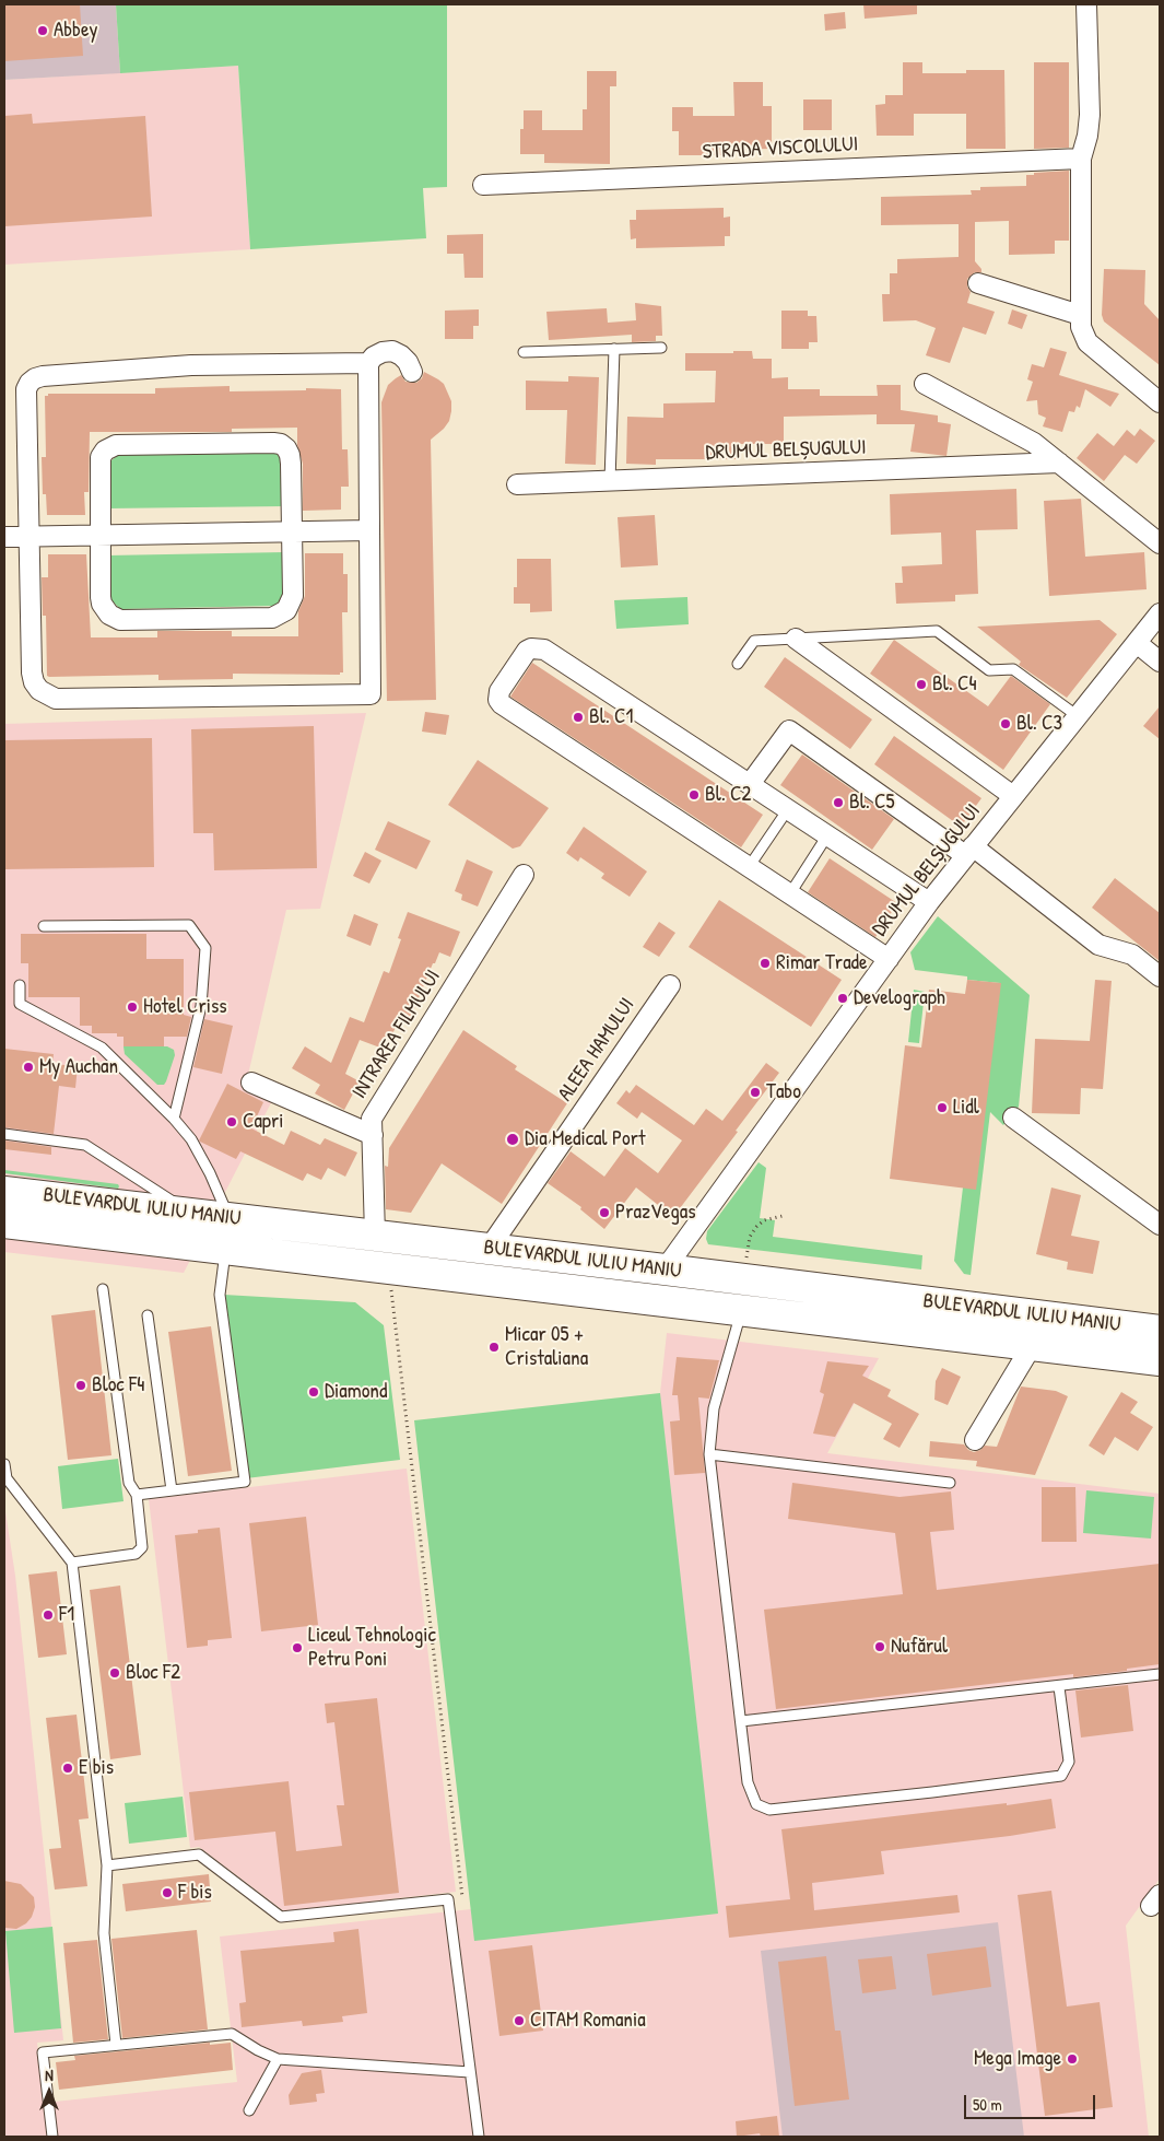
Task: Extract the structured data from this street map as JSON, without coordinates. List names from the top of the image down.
{
  "streets": {
    "main road": ["BULEVARDUL IULIU MANIU"],
    "street": [
      "STRADA VISCOLULUI",
      "DRUMUL BELȘUGULUI",
      "INTRAREA FILMULUI",
      "ALEEA HAMULUI"
    ]
  },
  "crossings": [
    ["DRUMUL BELȘUGULUI", "BULEVARDUL IULIU MANIU"],
    ["INTRAREA FILMULUI", "BULEVARDUL IULIU MANIU"],
    ["ALEEA HAMULUI", "BULEVARDUL IULIU MANIU"]
  ],
  "places": [
    "Abbey",
    "Bl. C4",
    "Bl. C1",
    "Bl. C3",
    "Bl. C2",
    "Bl. C5",
    "Rimar Trade",
    "Develograph",
    "Hotel Criss",
    "My Auchan",
    "Tabo",
    "Lidl",
    "Capri",
    "Dia Medical Port",
    "PrazVegas",
    "Micar 05 + Cristaliana",
    "Bloc F4",
    "Diamond",
    "F1",
    "Nufărul",
    "Liceul Tehnologic Petru Poni",
    "Bloc F2",
    "E bis",
    "F bis",
    "CITAM Romania",
    "Mega Image"
  ],
  "scale_bar": "50 m",
  "north": "top"
}
